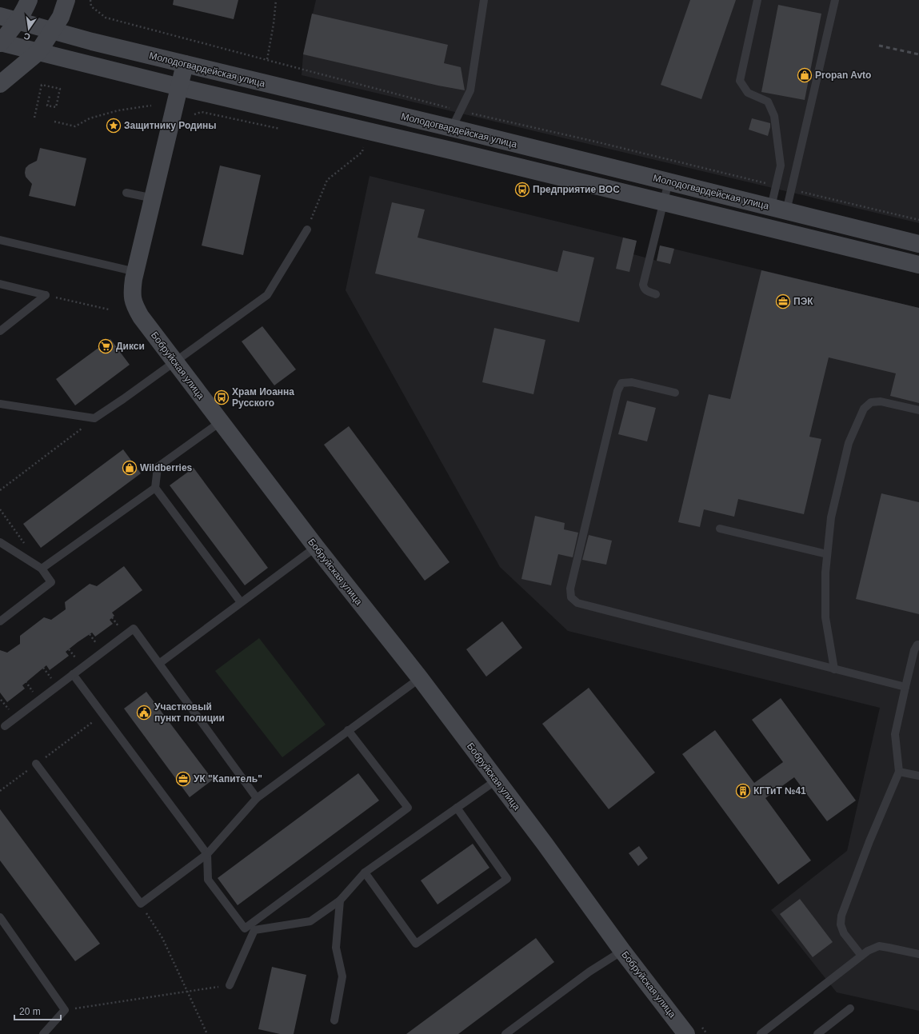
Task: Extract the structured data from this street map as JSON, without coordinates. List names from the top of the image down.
{
  "streets": {
    "main road": ["Молодогвардейская улица", "Бобруйская улица"]
  },
  "crossings": [
    ["Молодогвардейская улица", "Бобруйская улица"]
  ],
  "places": {
    "shop": ["Propan Avto", "Wildberries"],
    "place": ["Защитнику Родины"],
    "bus stop": ["Предприятие ВОС", "Храм Иоанна Русского"],
    "office": ["ПЭК", "УК \"Капитель\""],
    "supermarket": ["Дикси"],
    "public building": ["Участковый пункт полиции"],
    "building": ["КГТиТ №41"]
  },
  "scale_bar": "20 m",
  "north": "bottom"
}
